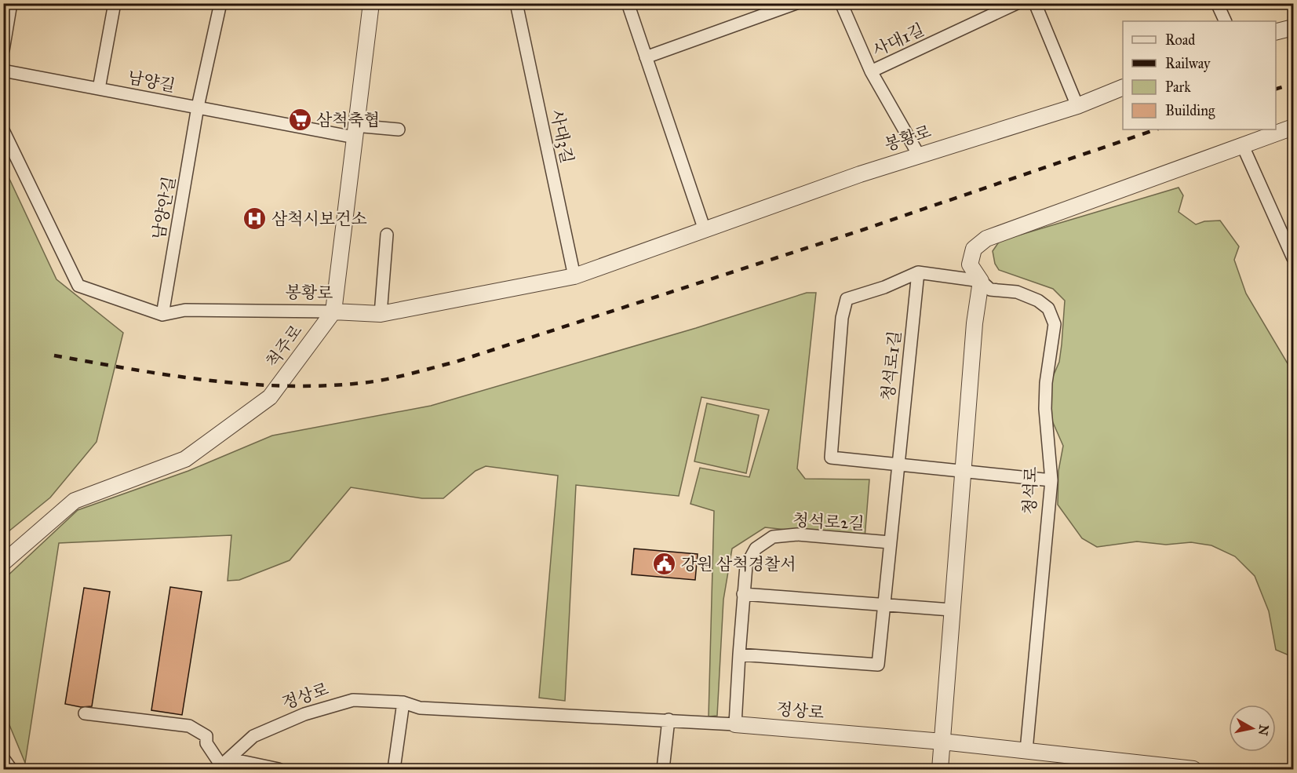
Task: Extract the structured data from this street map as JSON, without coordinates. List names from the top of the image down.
{
  "streets": {
    "street": [
      "사대1길",
      "남양길",
      "사대3길",
      "봉황로",
      "남양안길",
      "척주로",
      "청석로1길",
      "청석로",
      "청석로2길",
      "정상로"
    ]
  },
  "crossings": [
    ["사대1길", "봉황로"],
    ["남양길", "남양안길"],
    ["사대3길", "봉황로"],
    ["봉황로", "남양안길"],
    ["봉황로", "척주로"],
    ["청석로1길", "청석로"],
    ["청석로1길", "청석로2길"],
    ["청석로", "정상로"],
    ["청석로2길", "정상로"]
  ],
  "places": {
    "supermarket": ["삼척축협"],
    "hospital": ["삼척시보건소"],
    "public building": ["강원 삼척경찰서"]
  },
  "legend": [
    "Road",
    "Railway",
    "Park",
    "Building"
  ],
  "north": "right"
}
